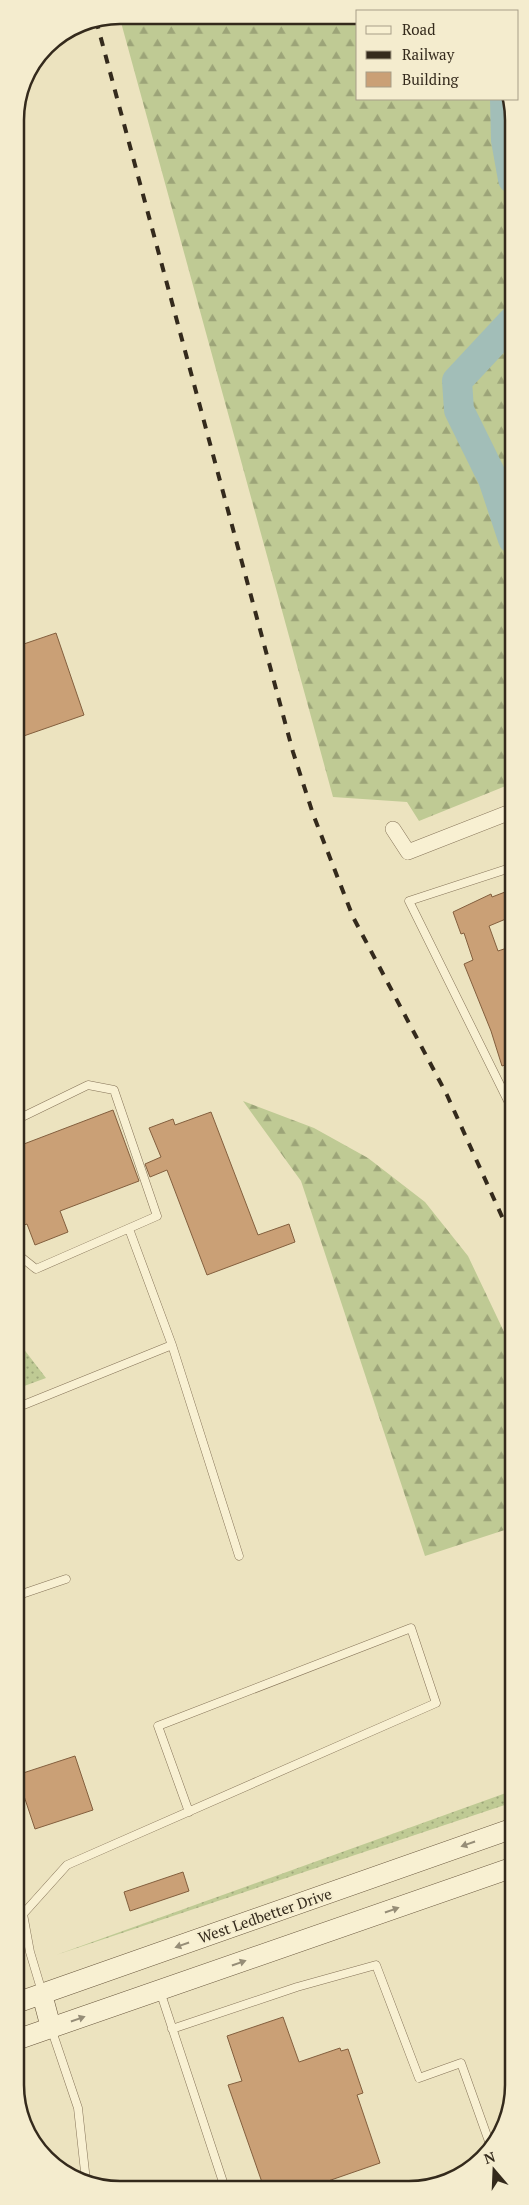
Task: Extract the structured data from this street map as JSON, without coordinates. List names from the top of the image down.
{
  "streets": {
    "main road": ["West Ledbetter Drive"]
  },
  "legend": ["Road", "Railway", "Building"],
  "north": "top"
}
